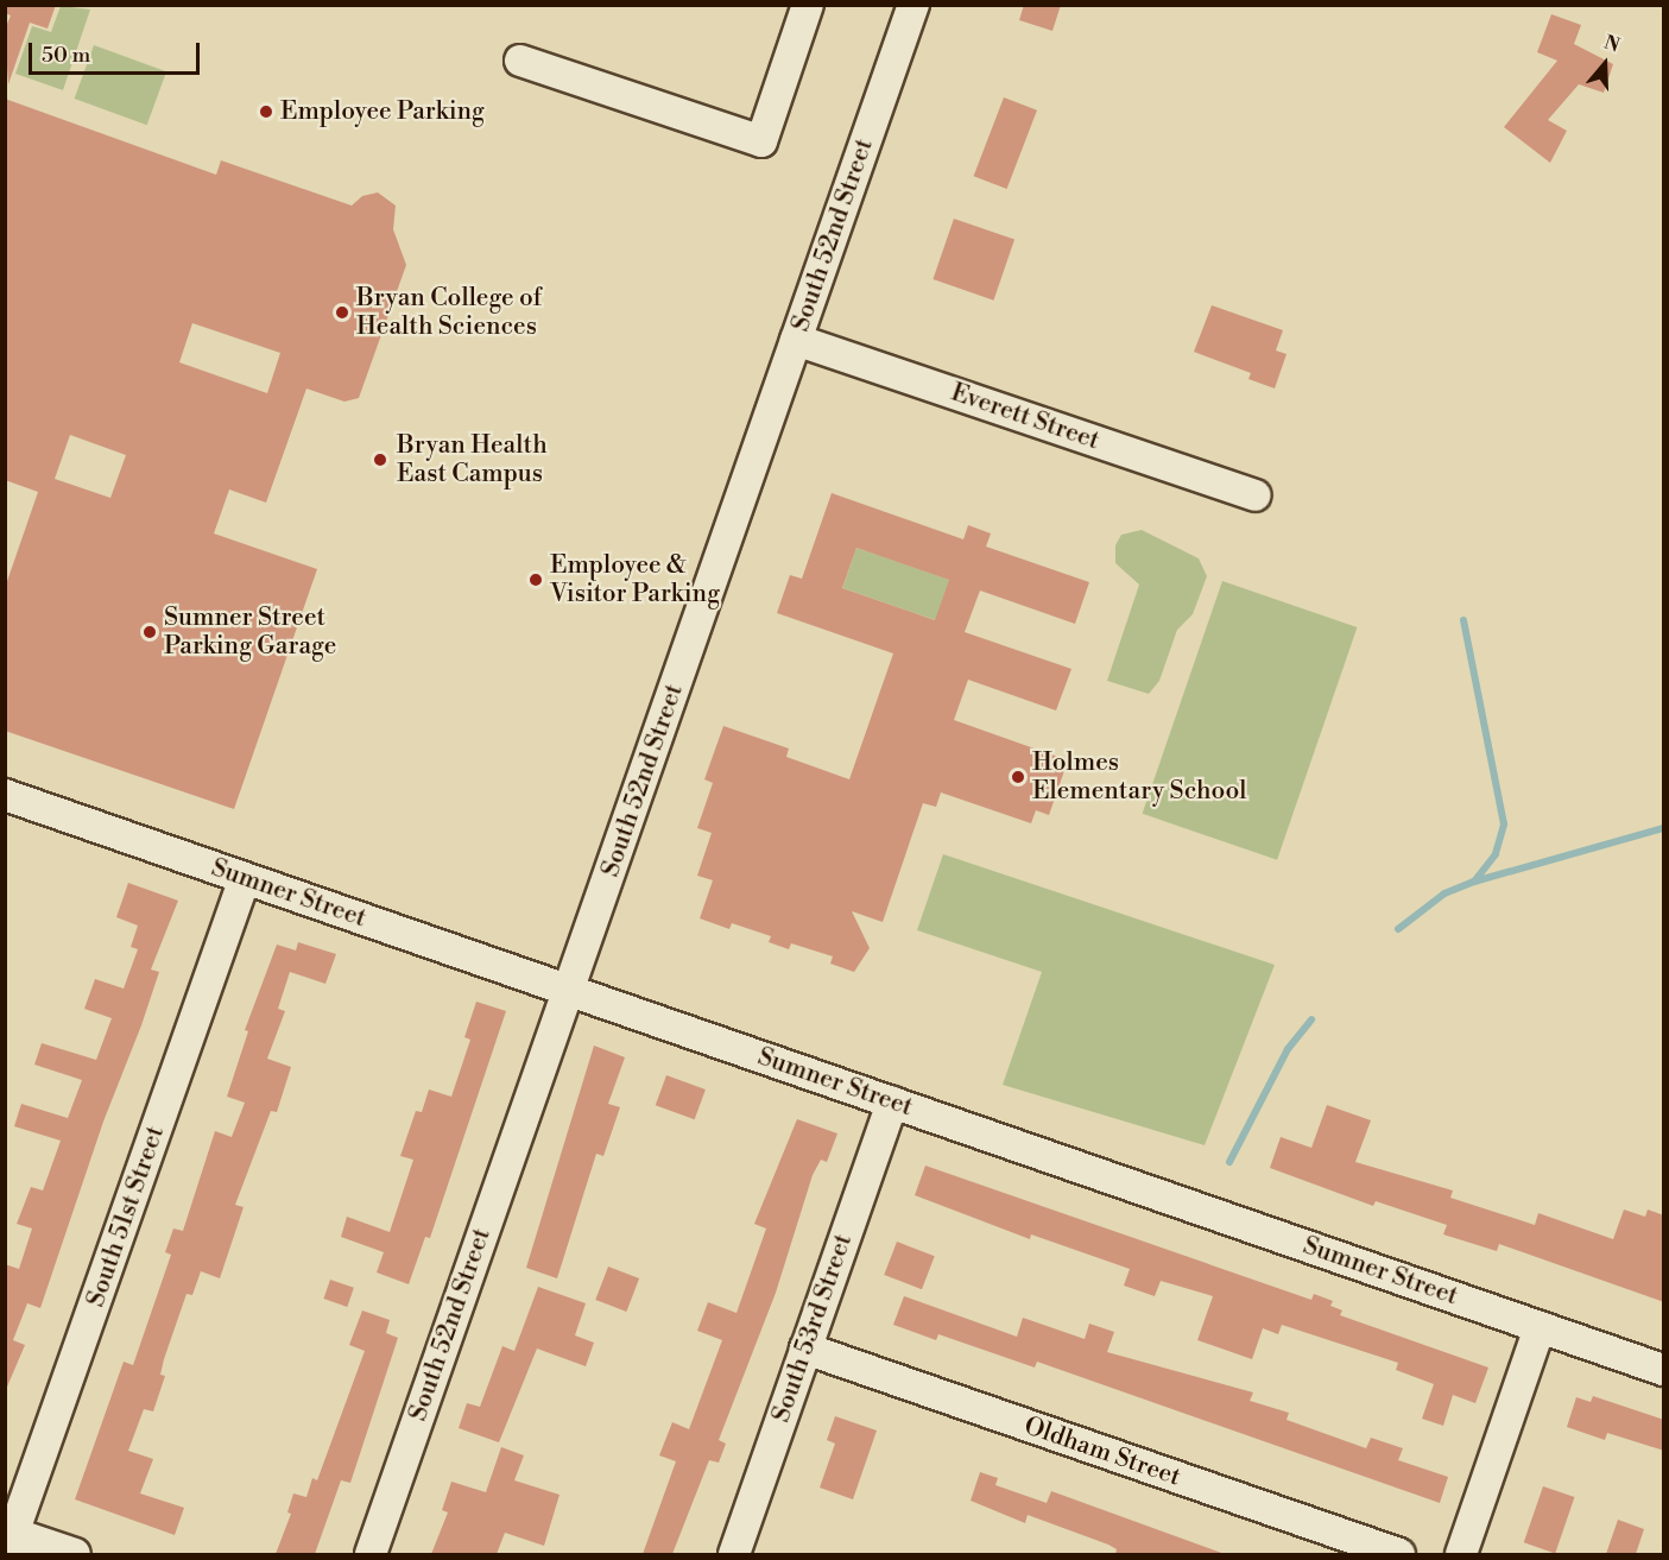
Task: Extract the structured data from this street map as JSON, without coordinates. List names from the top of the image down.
{
  "streets": {
    "street": [
      "South 52nd Street",
      "Everett Street",
      "Sumner Street",
      "South 51st Street",
      "South 53rd Street",
      "Oldham Street"
    ]
  },
  "crossings": [
    ["South 52nd Street", "Everett Street"],
    ["South 52nd Street", "Sumner Street"],
    ["Sumner Street", "South 51st Street"],
    ["Sumner Street", "South 53rd Street"],
    ["South 53rd Street", "Oldham Street"]
  ],
  "places": [
    "Employee Parking",
    "Bryan College of Health Sciences",
    "Bryan Health East Campus",
    "Employee & Visitor Parking",
    "Sumner Street Parking Garage",
    "Holmes Elementary School"
  ],
  "scale_bar": "50 m",
  "north": "top"
}
